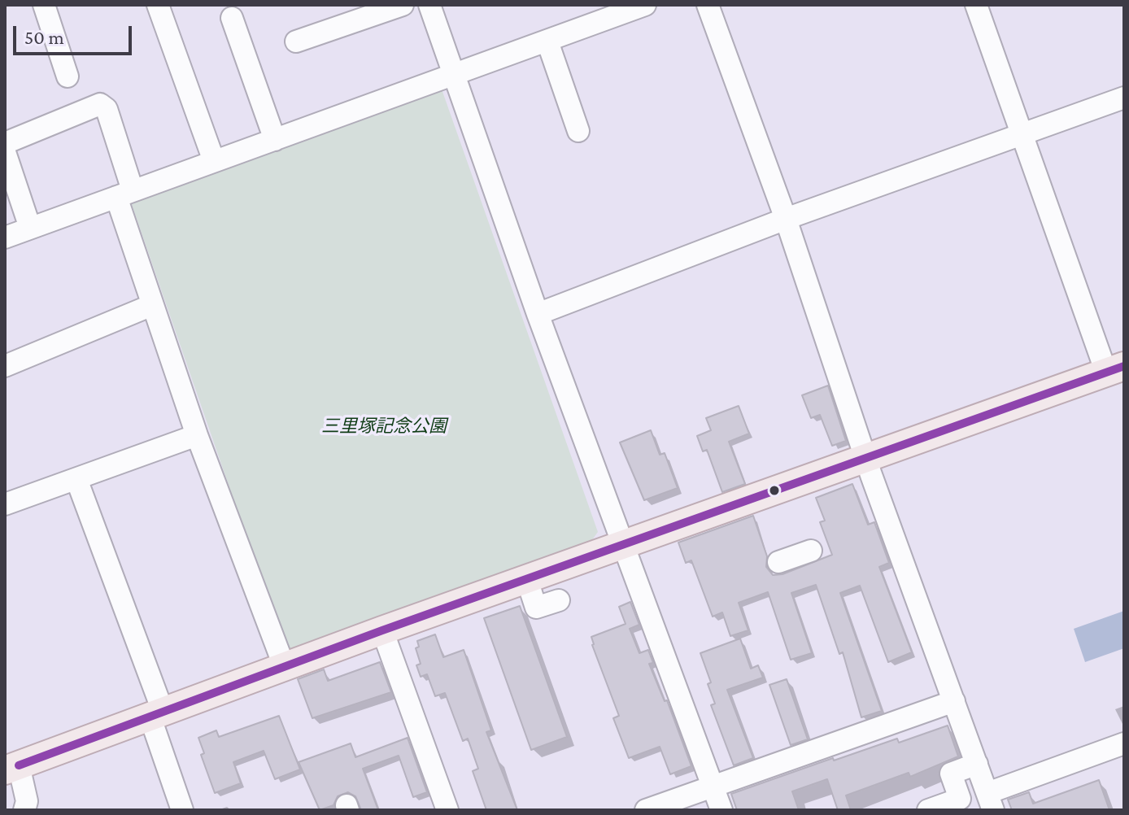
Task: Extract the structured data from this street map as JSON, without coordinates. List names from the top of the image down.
{
  "parks": ["三里塚記念公園"],
  "scale_bar": "50 m"
}
